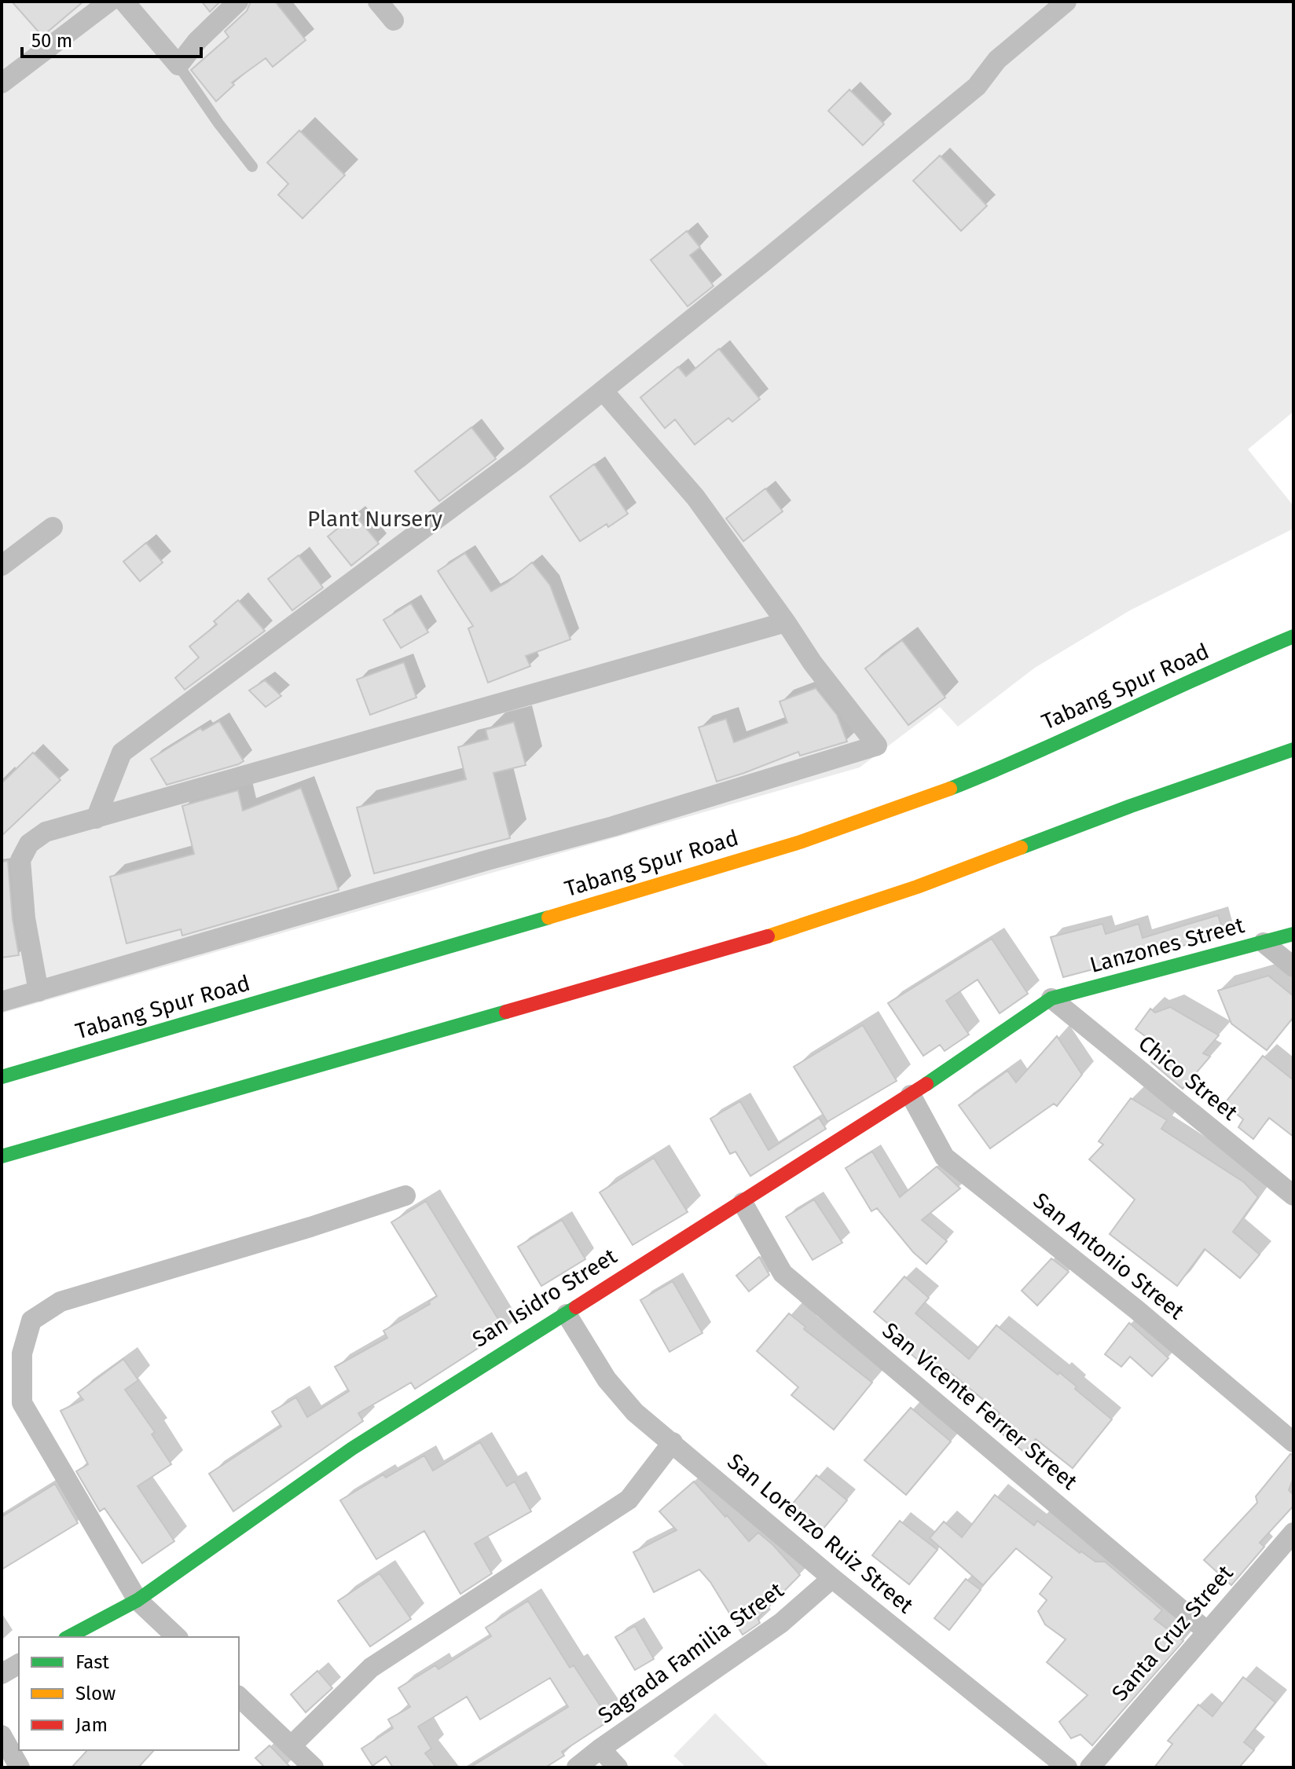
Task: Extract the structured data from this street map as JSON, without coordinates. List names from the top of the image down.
{
  "streets": {
    "main road": ["Tabang Spur Road", "Lanzones Street", "San Isidro Street"],
    "street": [
      "Chico Street",
      "San Antonio Street",
      "San Vicente Ferrer Street",
      "San Lorenzo Ruiz Street",
      "Santa Cruz Street",
      "Sagrada Familia Street"
    ]
  },
  "crossings": [
    ["Lanzones Street", "Chico Street"],
    ["Lanzones Street", "San Isidro Street"],
    ["Chico Street", "San Isidro Street"],
    ["San Antonio Street", "San Isidro Street"],
    ["San Isidro Street", "San Vicente Ferrer Street"],
    ["San Isidro Street", "San Lorenzo Ruiz Street"],
    ["San Vicente Ferrer Street", "Santa Cruz Street"],
    ["San Lorenzo Ruiz Street", "Sagrada Familia Street"]
  ],
  "parks": ["Plant Nursery"],
  "legend": ["Fast", "Slow", "Jam"],
  "scale_bar": "50 m"
}
